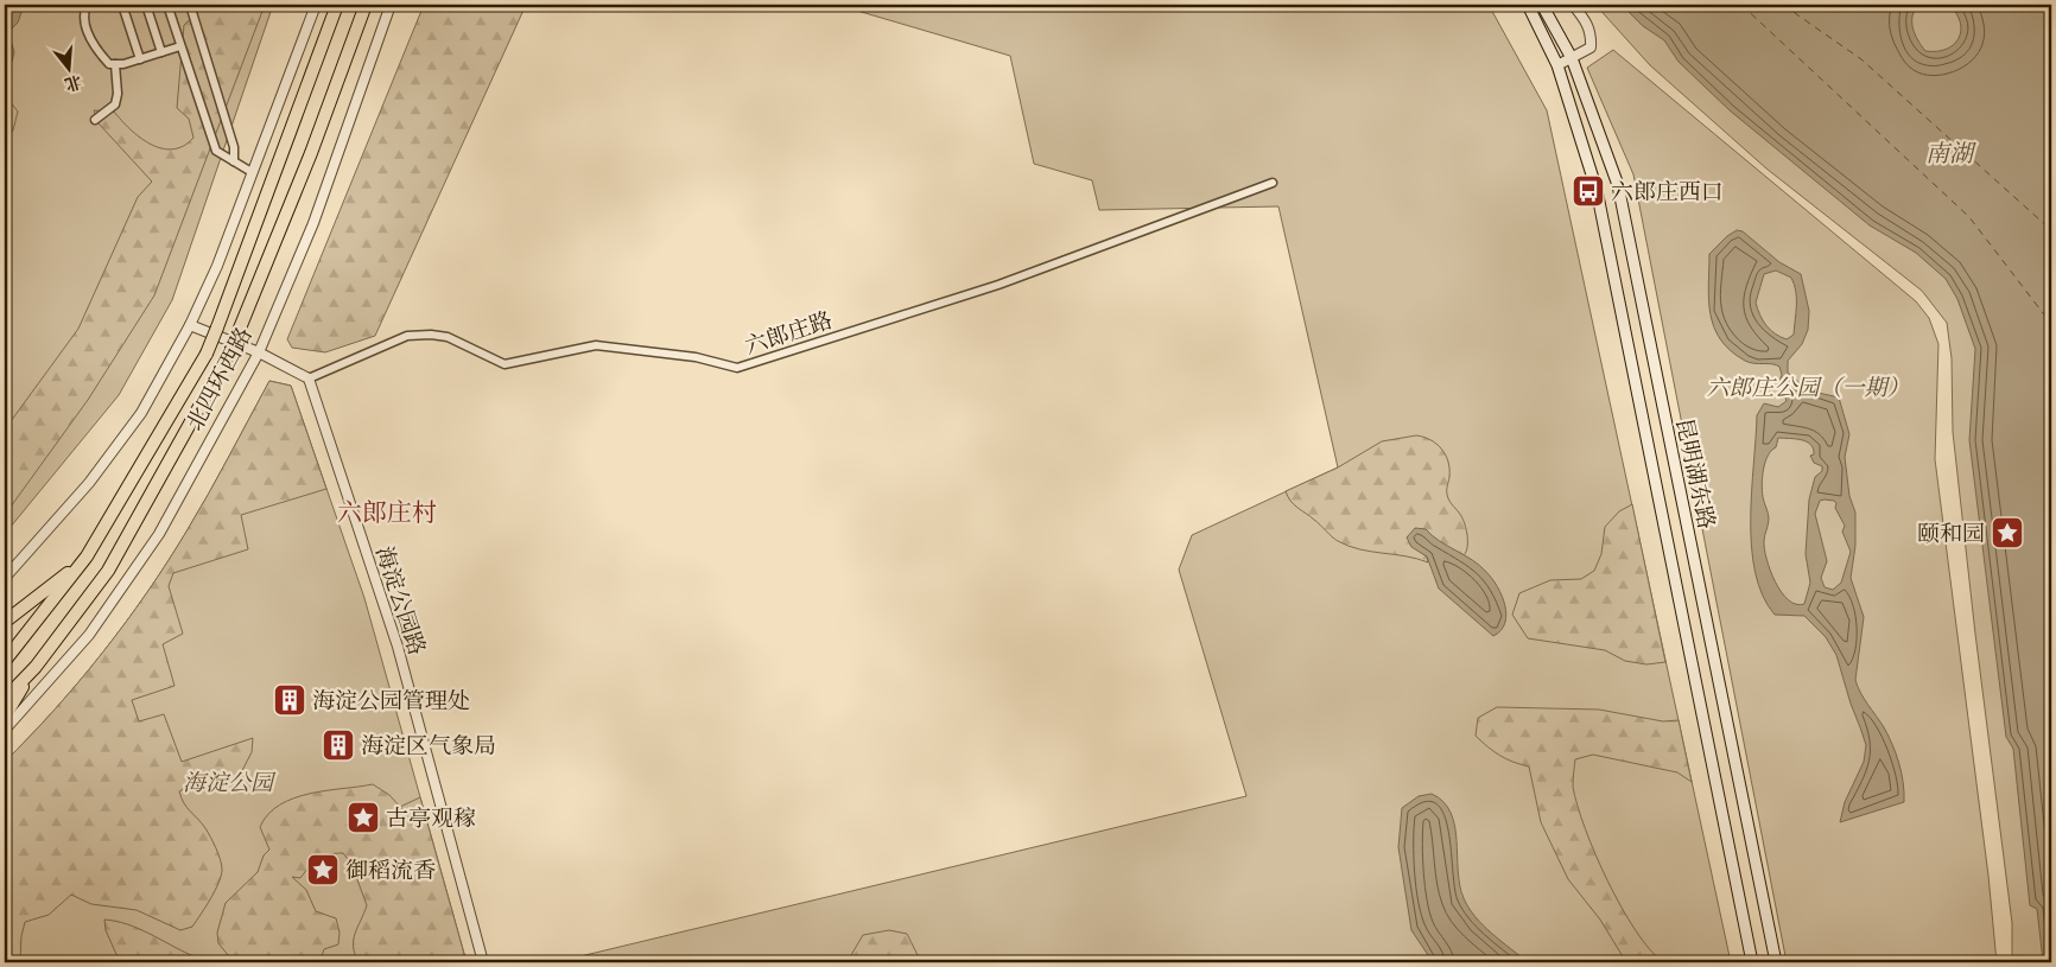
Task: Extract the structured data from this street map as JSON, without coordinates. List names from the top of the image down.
{
  "streets": {
    "highway": ["北四环西路"],
    "main road": ["昆明湖东路"],
    "street": ["六郎庄路", "海淀公园路"]
  },
  "crossings": [
    ["六郎庄路", "海淀公园路"]
  ],
  "districts": ["六郎庄村"],
  "water": ["南湖"],
  "parks": ["六郎庄公园（一期）", "海淀公园"],
  "places": {
    "bus stop": ["六郎庄西口"],
    "place": ["颐和园", "古亭观稼", "御稻流香"],
    "building": ["海淀公园管理处", "海淀区气象局"]
  },
  "north": "bottom"
}
